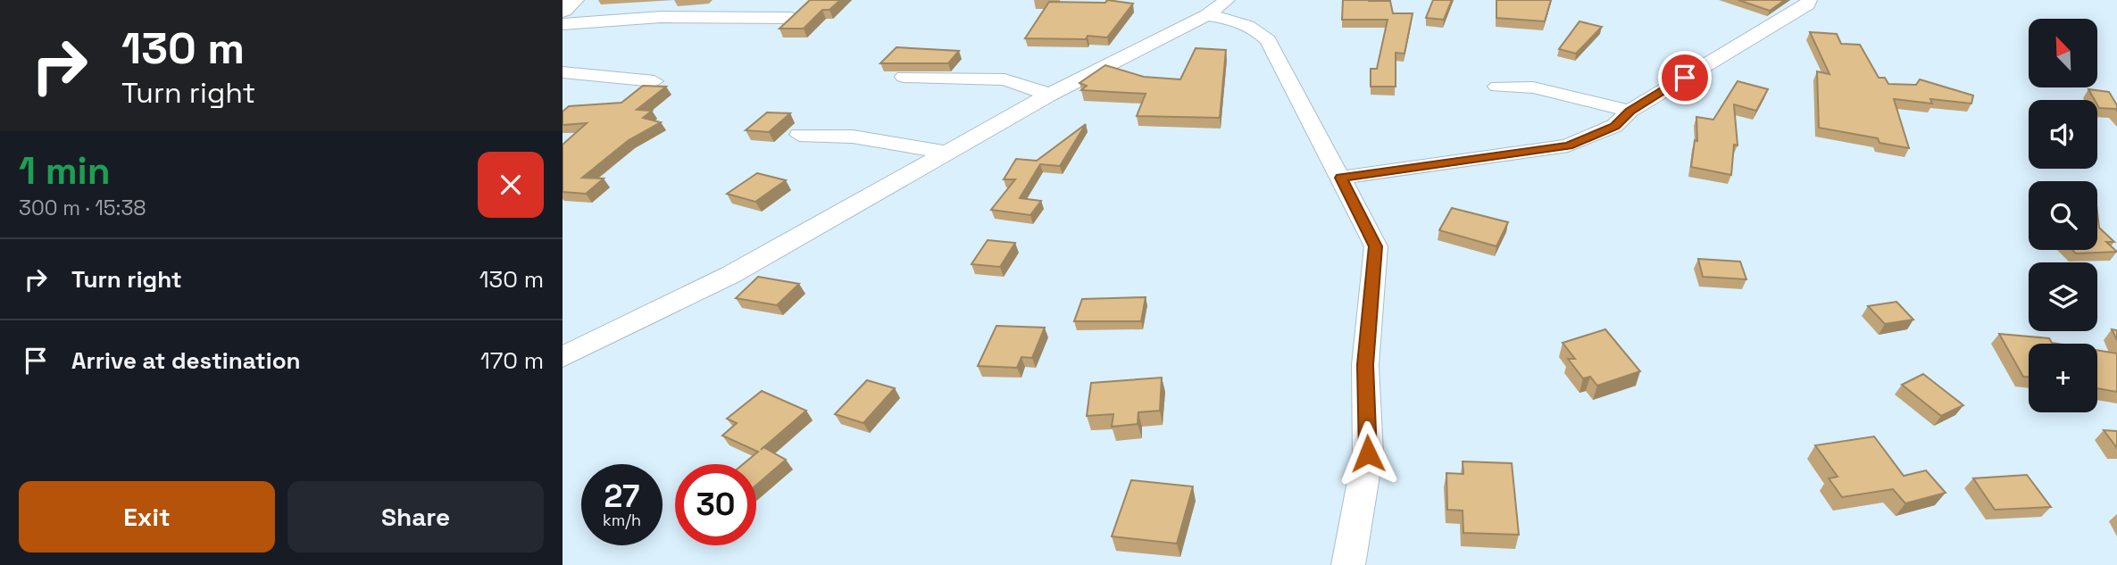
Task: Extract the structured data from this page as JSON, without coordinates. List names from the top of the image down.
{
  "north": "top left",
  "page": {
    "turn": ["130 m", "Turn right"],
    "map_buttons": "+",
    "heading": ["1 min", "300 m · 15:38"],
    "list": [
      {
        "name": "Turn right",
        "value": "130 m"
      },
      {
        "name": "Arrive at destination",
        "value": "170 m"
      }
    ],
    "speed": "27 km/h",
    "limit": "30",
    "buttons": ["Exit", "Share"]
  }
}
